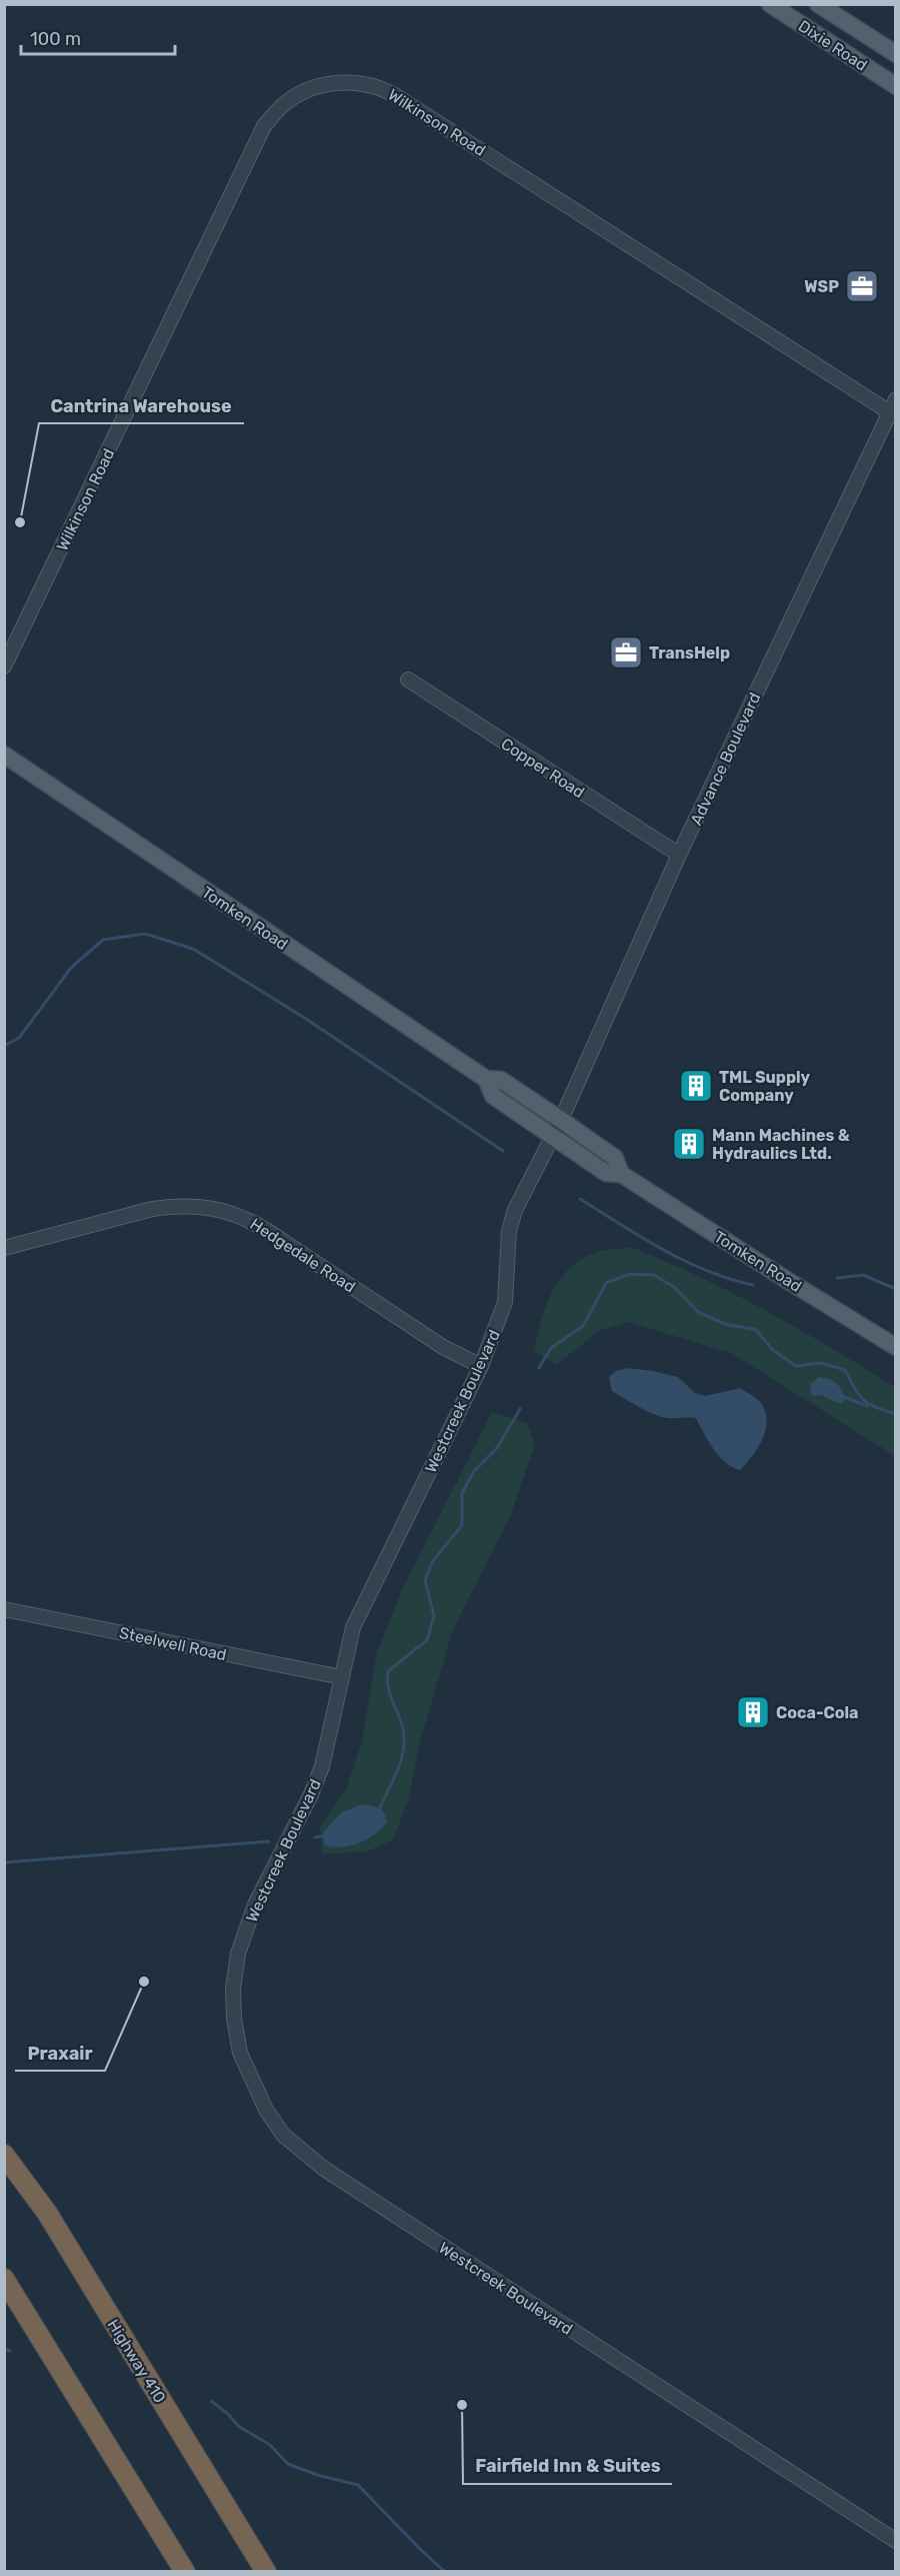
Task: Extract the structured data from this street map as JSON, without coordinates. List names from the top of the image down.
{
  "streets": {
    "highway": ["Highway 410"],
    "main road": ["Dixie Road", "Tomken Road"],
    "street": [
      "Wilkinson Road",
      "Advance Boulevard",
      "Copper Road",
      "Hedgedale Road",
      "Westcreek Boulevard",
      "Steelwell Road"
    ]
  },
  "crossings": [
    ["Wilkinson Road", "Advance Boulevard"],
    ["Advance Boulevard", "Copper Road"],
    ["Advance Boulevard", "Tomken Road"],
    ["Advance Boulevard", "Westcreek Boulevard"],
    ["Tomken Road", "Westcreek Boulevard"],
    ["Hedgedale Road", "Westcreek Boulevard"],
    ["Westcreek Boulevard", "Steelwell Road"]
  ],
  "places": {
    "office": ["WSP", "TransHelp"],
    "other": ["Cantrina Warehouse", "Praxair", "Fairfield Inn & Suites"],
    "building": ["TML Supply Company", "Mann Machines & Hydraulics Ltd.", "Coca-Cola"]
  },
  "scale_bar": "100 m"
}
